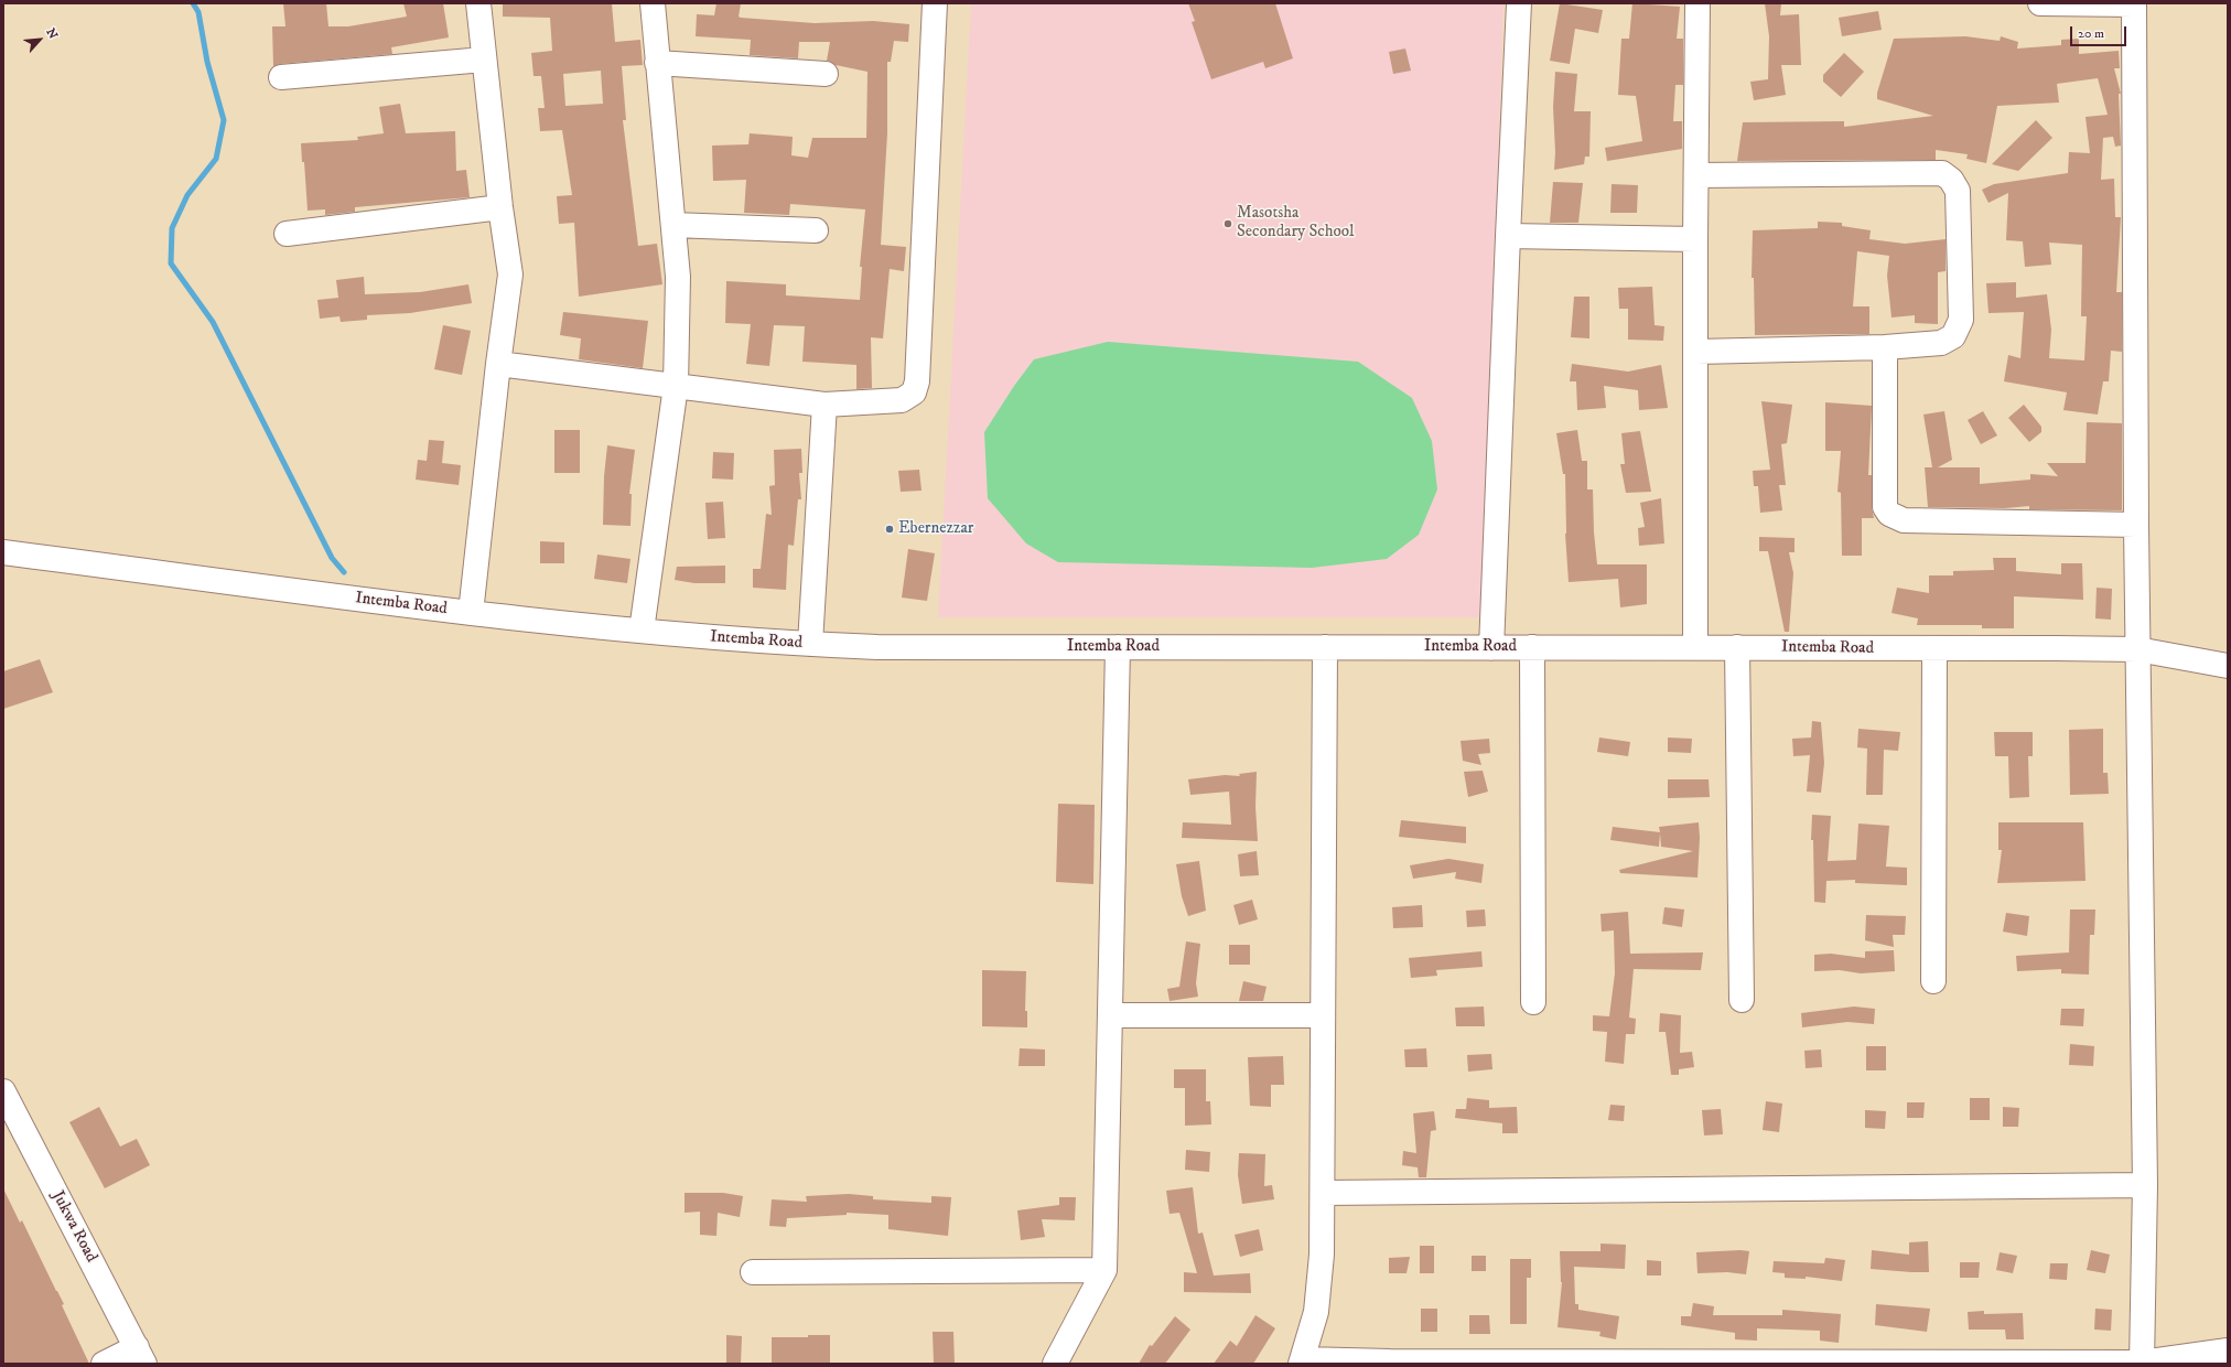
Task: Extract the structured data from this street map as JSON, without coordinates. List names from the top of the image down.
{
  "streets": {
    "street": ["Intemba Road", "Jukwa Road"]
  },
  "places": ["Masotsha Secondary School", "Ebernezzar"],
  "scale_bar": "20 m",
  "north": "top right"
}
